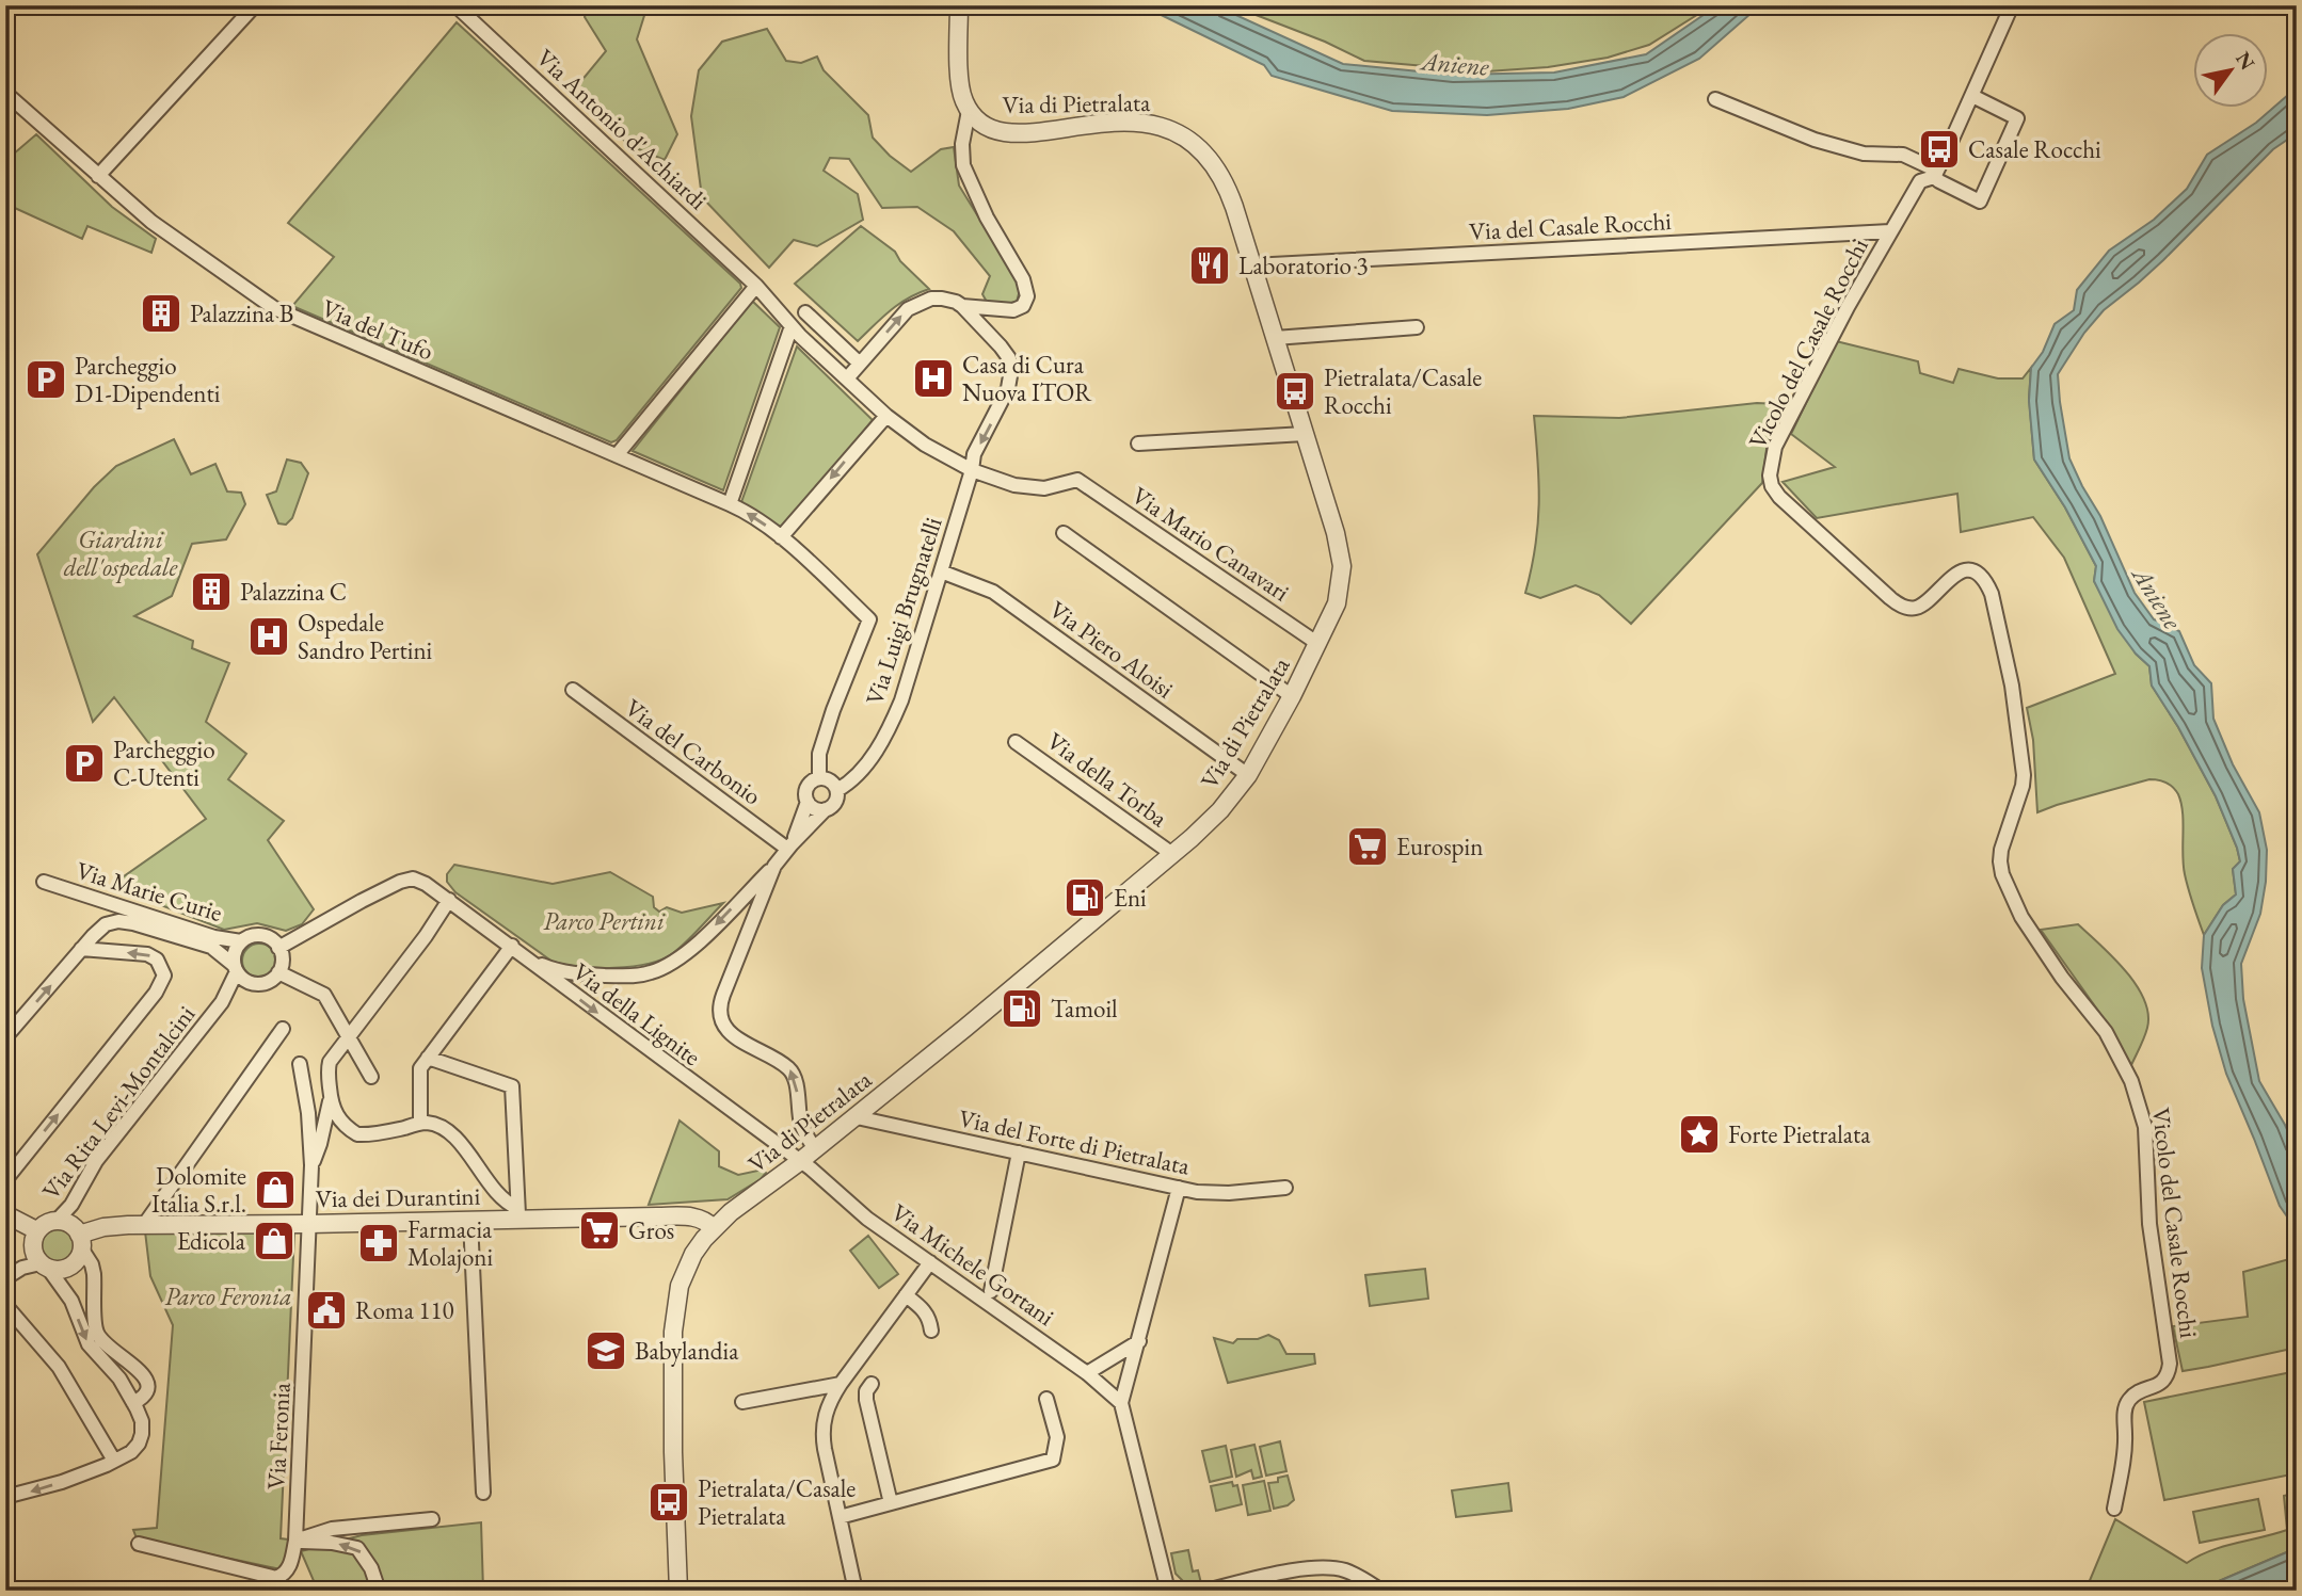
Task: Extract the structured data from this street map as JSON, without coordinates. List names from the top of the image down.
{
  "streets": {
    "street": [
      "Via di Pietralata",
      "Via Antonio d'Achiardi",
      "Via del Casale Rocchi",
      "Via del Tufo",
      "Vicolo del Casale Rocchi",
      "Via Mario Canavari",
      "Via Luigi Brugnatelli",
      "Via Piero Aloisi",
      "Via del Carbonio",
      "Via della Torba",
      "Via Marie Curie",
      "Via della Lignite",
      "Via Rita Levi-Montalcini",
      "Via del Forte di Pietralata",
      "Via dei Durantini",
      "Via Michele Gortani",
      "Via Feronia"
    ]
  },
  "crossings": [
    ["Via di Pietralata", "Via del Casale Rocchi"],
    ["Via di Pietralata", "Via Mario Canavari"],
    ["Via di Pietralata", "Via Piero Aloisi"],
    ["Via di Pietralata", "Via della Torba"],
    ["Via di Pietralata", "Via della Lignite"],
    ["Via di Pietralata", "Via del Forte di Pietralata"],
    ["Via di Pietralata", "Via dei Durantini"],
    ["Via di Pietralata", "Via Michele Gortani"],
    ["Via Antonio d'Achiardi", "Via Mario Canavari"],
    ["Via Antonio d'Achiardi", "Via Luigi Brugnatelli"],
    ["Via del Casale Rocchi", "Vicolo del Casale Rocchi"],
    ["Via del Tufo", "Via Luigi Brugnatelli"],
    ["Via Luigi Brugnatelli", "Via Piero Aloisi"],
    ["Via Marie Curie", "Via della Lignite"],
    ["Via Marie Curie", "Via Rita Levi-Montalcini"],
    ["Via della Lignite", "Via Rita Levi-Montalcini"],
    ["Via della Lignite", "Via Michele Gortani"],
    ["Via Rita Levi-Montalcini", "Via dei Durantini"],
    ["Via dei Durantini", "Via Feronia"]
  ],
  "one_way": ["Via della Lignite"],
  "water": ["Aniene"],
  "parks": ["Giardini dell'ospedale", "Parco Pertini", "Parco Feronia"],
  "places": {
    "bus stop": ["Casale Rocchi", "Pietralata/Casale Rocchi", "Pietralata/Casale Pietralata"],
    "restaurant": ["Laboratorio 3"],
    "building": ["Palazzina B", "Palazzina C"],
    "hospital": ["Casa di Cura Nuova ITOR", "Ospedale Sandro Pertini"],
    "parking": ["Parcheggio D1-Dipendenti", "Parcheggio C-Utenti"],
    "supermarket": ["Eurospin", "Gros"],
    "fuel station": ["Eni", "Tamoil"],
    "place": ["Forte Pietralata"],
    "shop": ["Dolomite Italia S.r.l.", "Edicola"],
    "pharmacy": ["Farmacia Molajoni"],
    "public building": ["Roma 110"],
    "school or university": ["Babylandia"]
  },
  "north": "top right"
}
